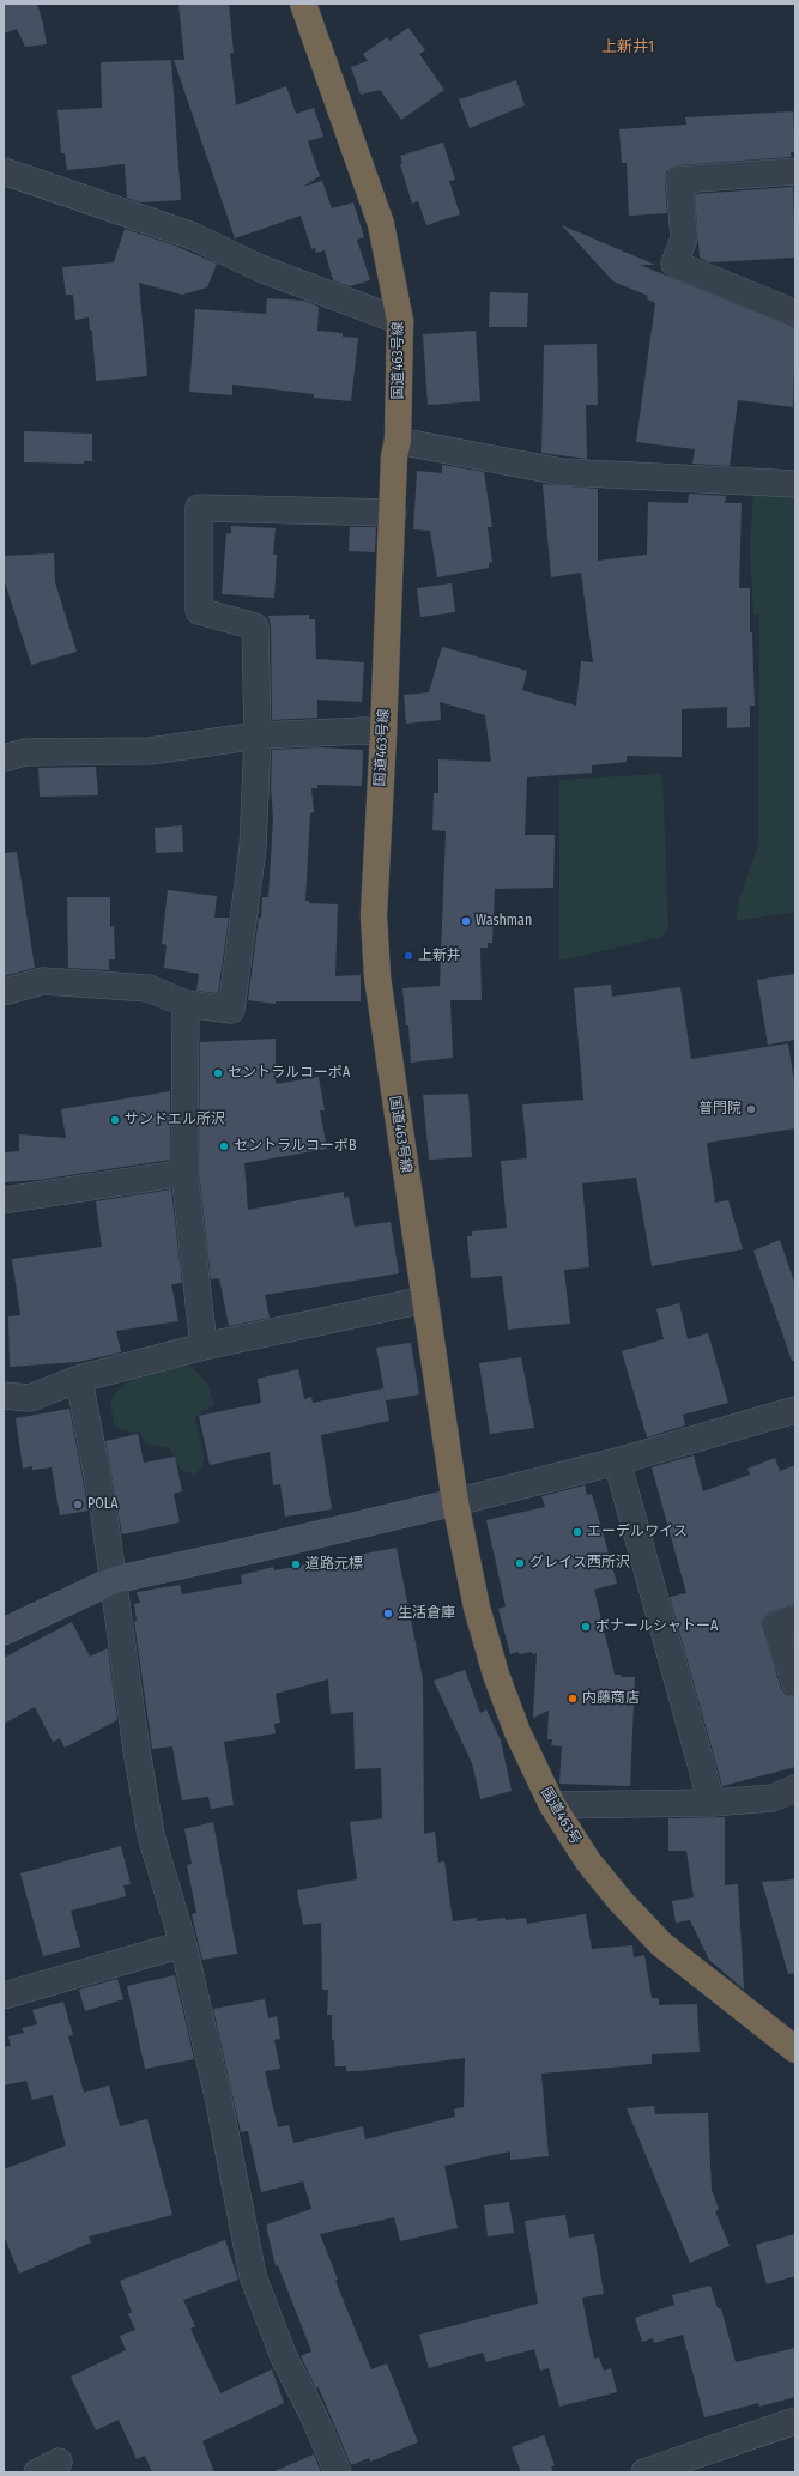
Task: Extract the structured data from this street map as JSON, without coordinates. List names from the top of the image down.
{
  "streets": {
    "highway": ["国道463号線", "国道463号"]
  },
  "crossings": [
    ["国道463号線", "国道463号"]
  ],
  "districts": ["上新井1"],
  "places": [
    "Washman",
    "上新井",
    "セントラルコーポA",
    "普門院",
    "サンドエル所沢",
    "セントラルコーポB",
    "POLA",
    "エーデルワイス",
    "グレイス西所沢",
    "道路元標",
    "生活倉庫",
    "ボナールシャトーA",
    "内藤商店"
  ]
}
